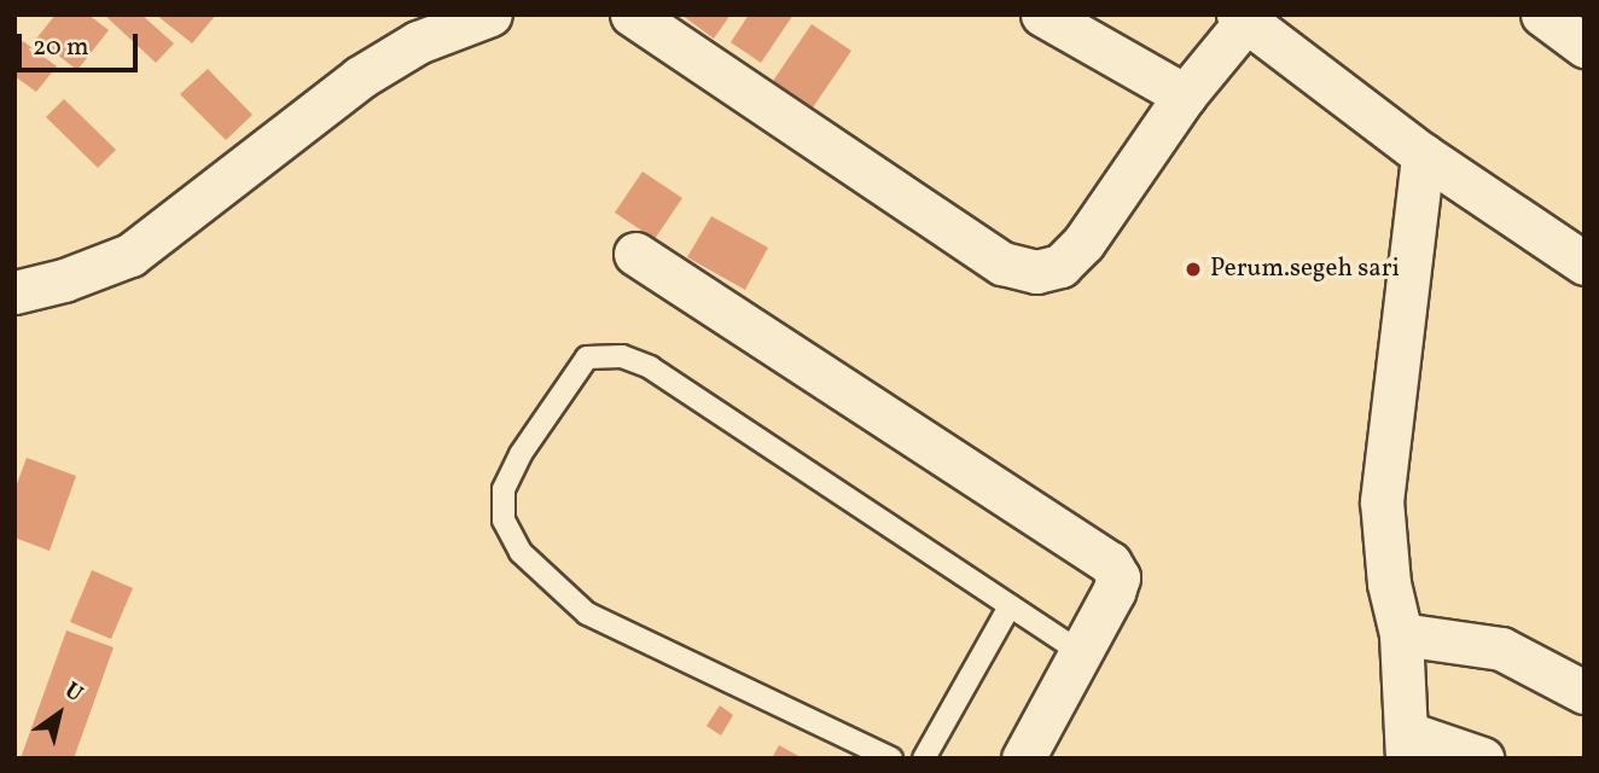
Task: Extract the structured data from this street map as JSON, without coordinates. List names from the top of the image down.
{
  "places": ["Perum.segeh sari"],
  "scale_bar": "20 m",
  "north": "top right"
}
